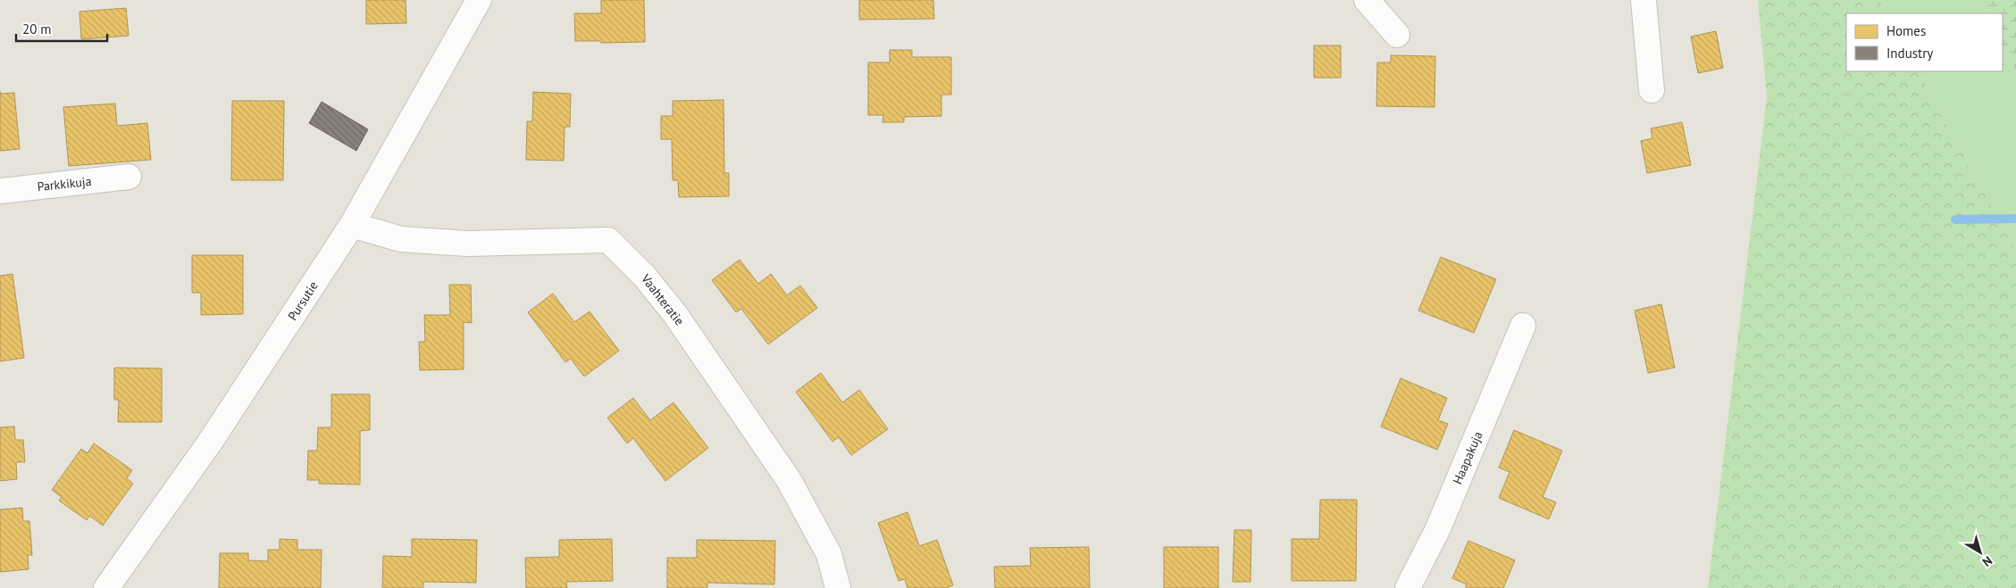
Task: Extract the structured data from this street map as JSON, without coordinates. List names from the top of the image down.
{
  "streets": {
    "street": [
      "Parkkikuja",
      "Vaahteratie",
      "Pursutie",
      "Haapakuja"
    ]
  },
  "crossings": [
    ["Vaahteratie", "Pursutie"]
  ],
  "legend": ["Homes", "Industry"],
  "scale_bar": "20 m",
  "north": "bottom right"
}
